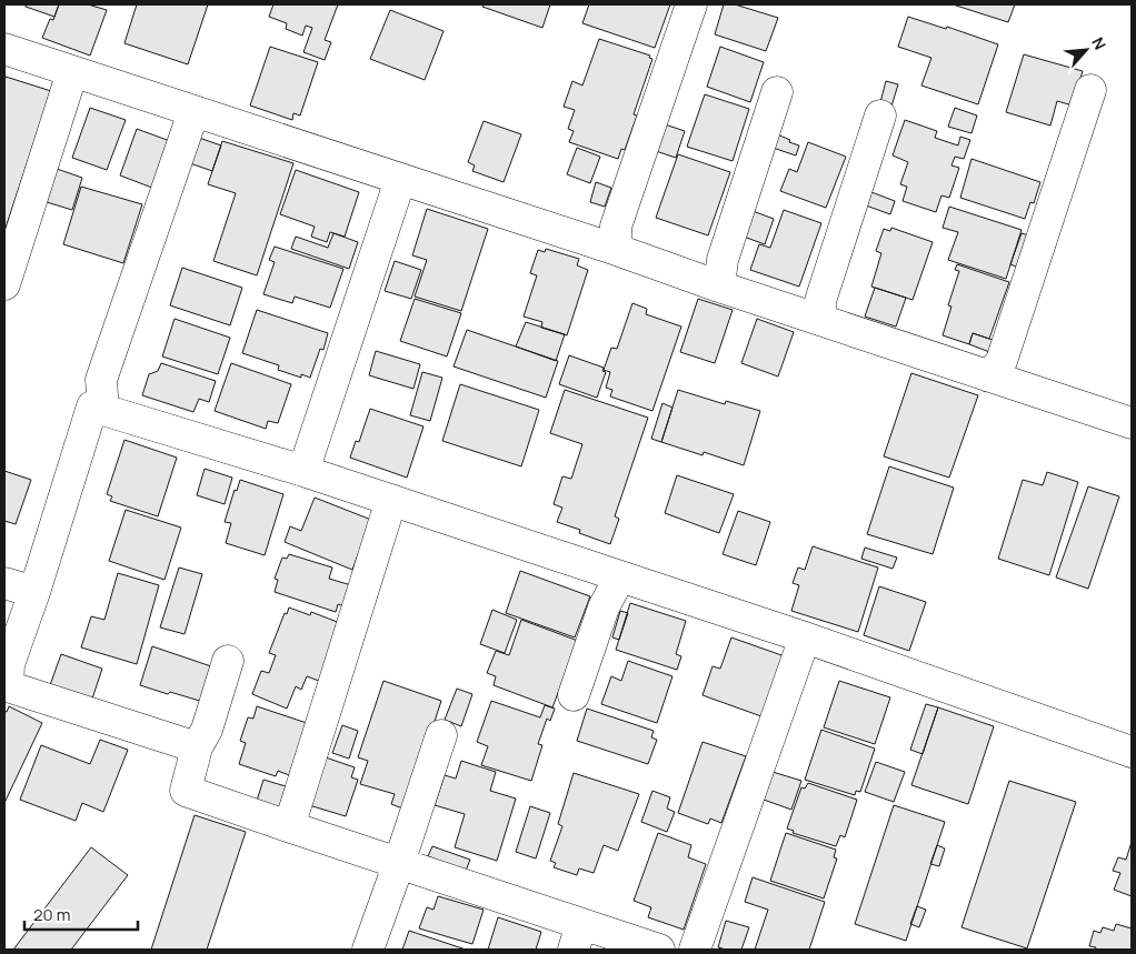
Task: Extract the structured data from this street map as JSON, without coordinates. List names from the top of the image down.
{
  "scale_bar": "20 m",
  "north": "top right"
}
